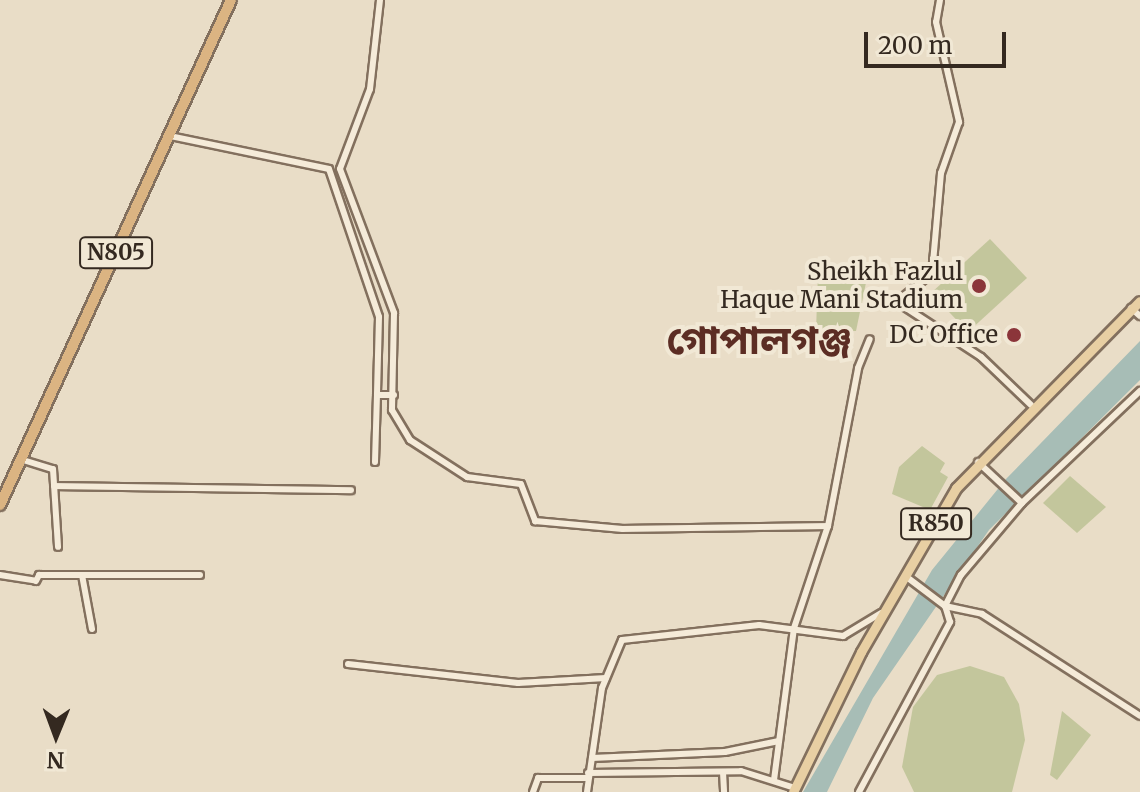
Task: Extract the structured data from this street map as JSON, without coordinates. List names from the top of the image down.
{
  "streets": {
    "highway": ["N805"],
    "main road": ["R850"]
  },
  "districts": ["গোপালগঞ্জ"],
  "places": ["Sheikh Fazlul Haque Mani Stadium", "DC Office"],
  "scale_bar": "200 m",
  "north": "bottom"
}
